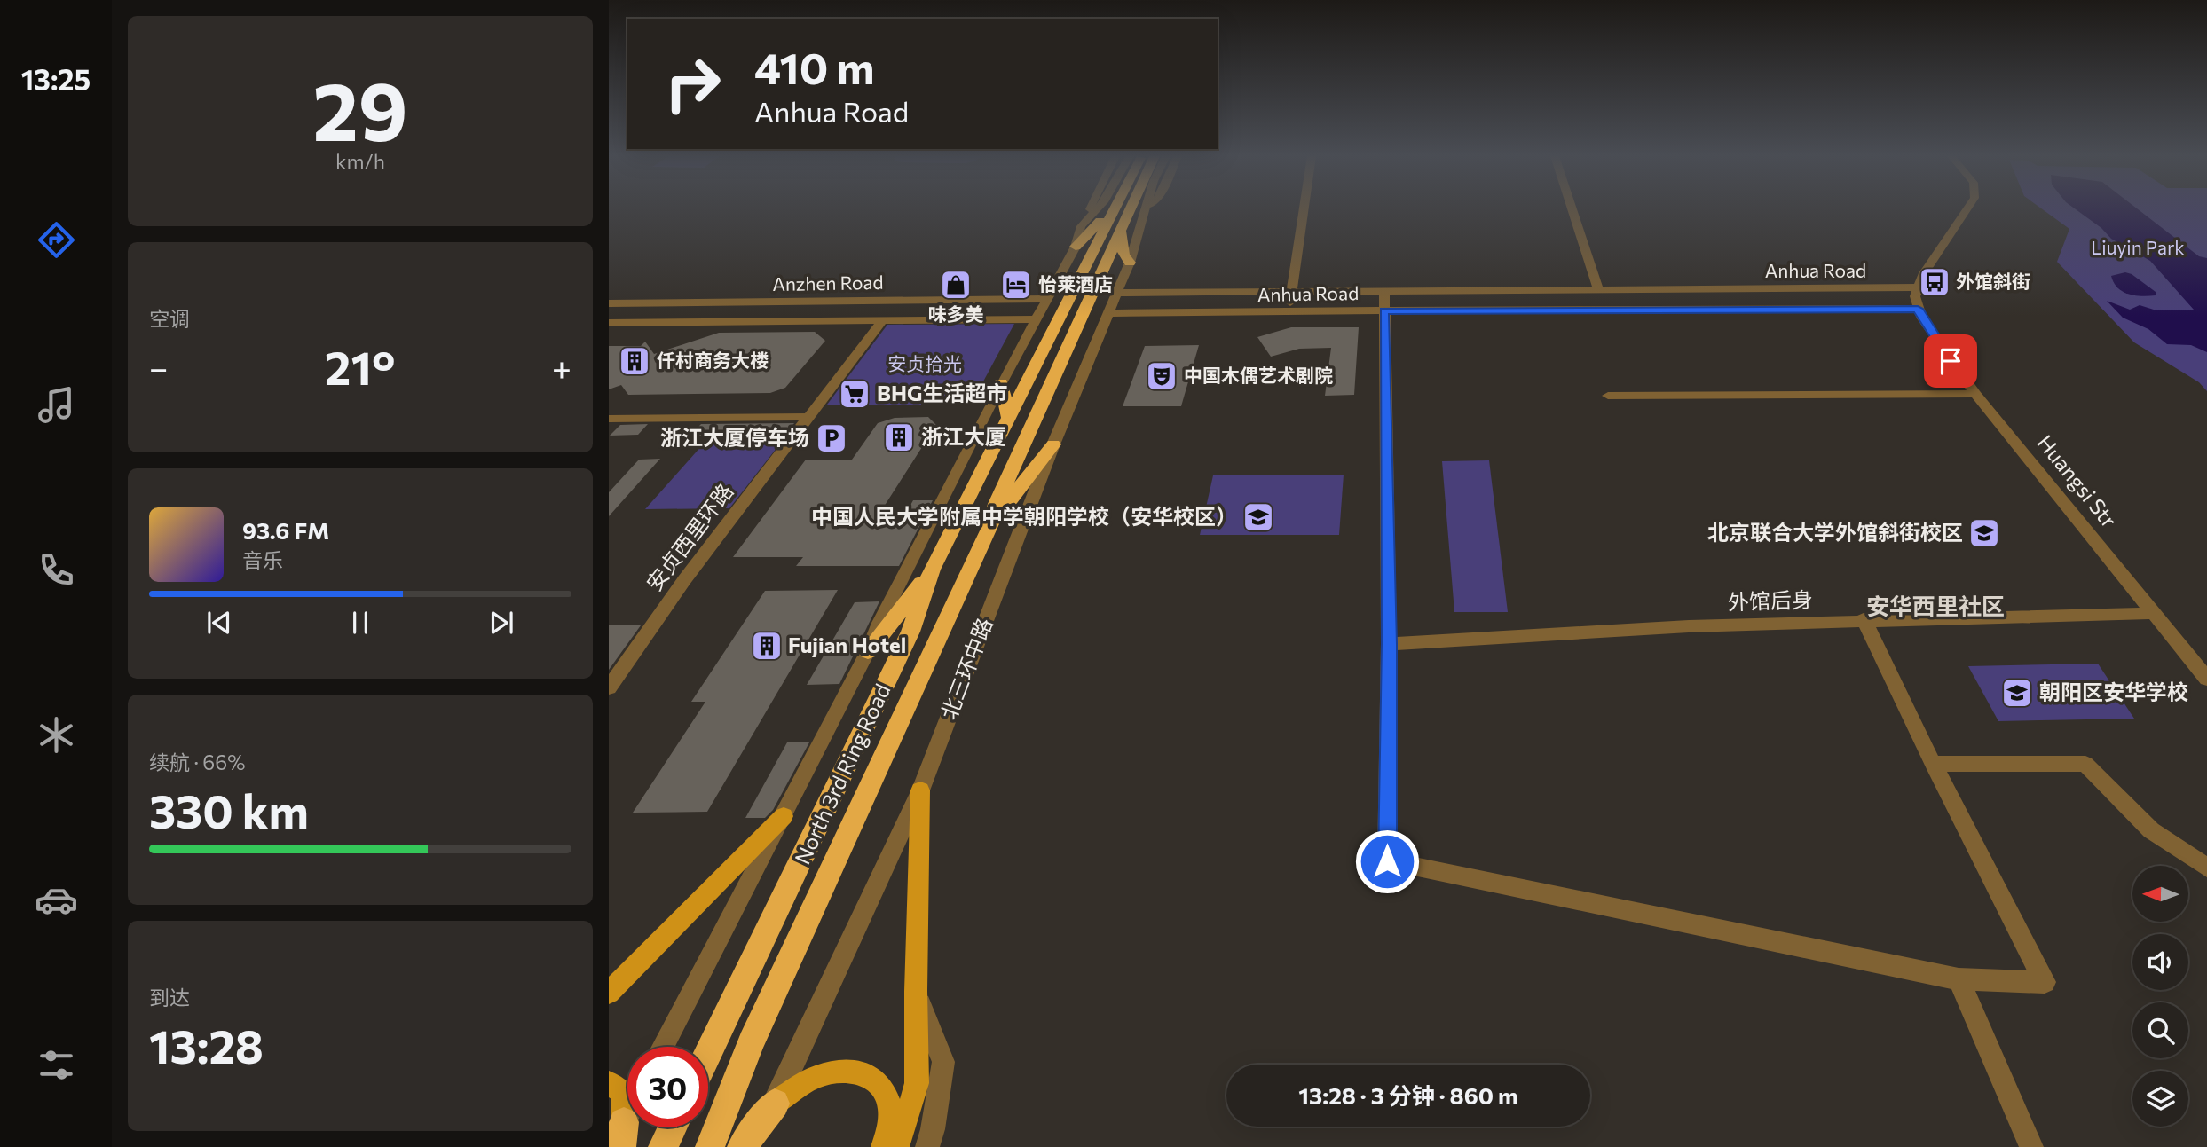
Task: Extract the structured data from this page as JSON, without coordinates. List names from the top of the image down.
{
  "streets": {
    "highway": ["North 3rd Ring Road"],
    "street": [
      "Anhua Road",
      "Anzhen Road",
      "Huangsi Str",
      "安贞西里环路",
      "外馆后身",
      "北三环中路"
    ]
  },
  "crossings": [
    ["Anhua Road", "Huangsi Str"],
    ["Anhua Road", "北三环中路"],
    ["Anzhen Road", "安贞西里环路"],
    ["Huangsi Str", "外馆后身"]
  ],
  "districts": ["安华西里社区"],
  "parks": ["Liuyin Park", "安贞拾光"],
  "places": {
    "bus stop": ["外馆斜街"],
    "shop": ["味多美"],
    "hotel": ["怡莱酒店"],
    "building": ["仟村商务大楼", "浙江大厦", "Fujian Hotel"],
    "theatre": ["中国木偶艺术剧院"],
    "supermarket": ["BHG生活超市"],
    "parking": ["浙江大厦停车场"],
    "school or university": ["中国人民大学附属中学朝阳学校（安华校区）", "北京联合大学外馆斜街校区", "朝阳区安华学校"]
  },
  "north": "left",
  "page": {
    "tabs": "13:25",
    "tile": [
      ["29", "km/h"],
      "空调",
      ["续航 · 66%", "330 km"],
      ["到达", "13:28"]
    ],
    "turn": ["410 m", "Anhua Road"],
    "heat": ["−", "21°", "+"],
    "song": ["93.6 FM", "音乐"],
    "limit": "30",
    "trip": "13:28 · 3 分钟 · 860 m"
  }
}
